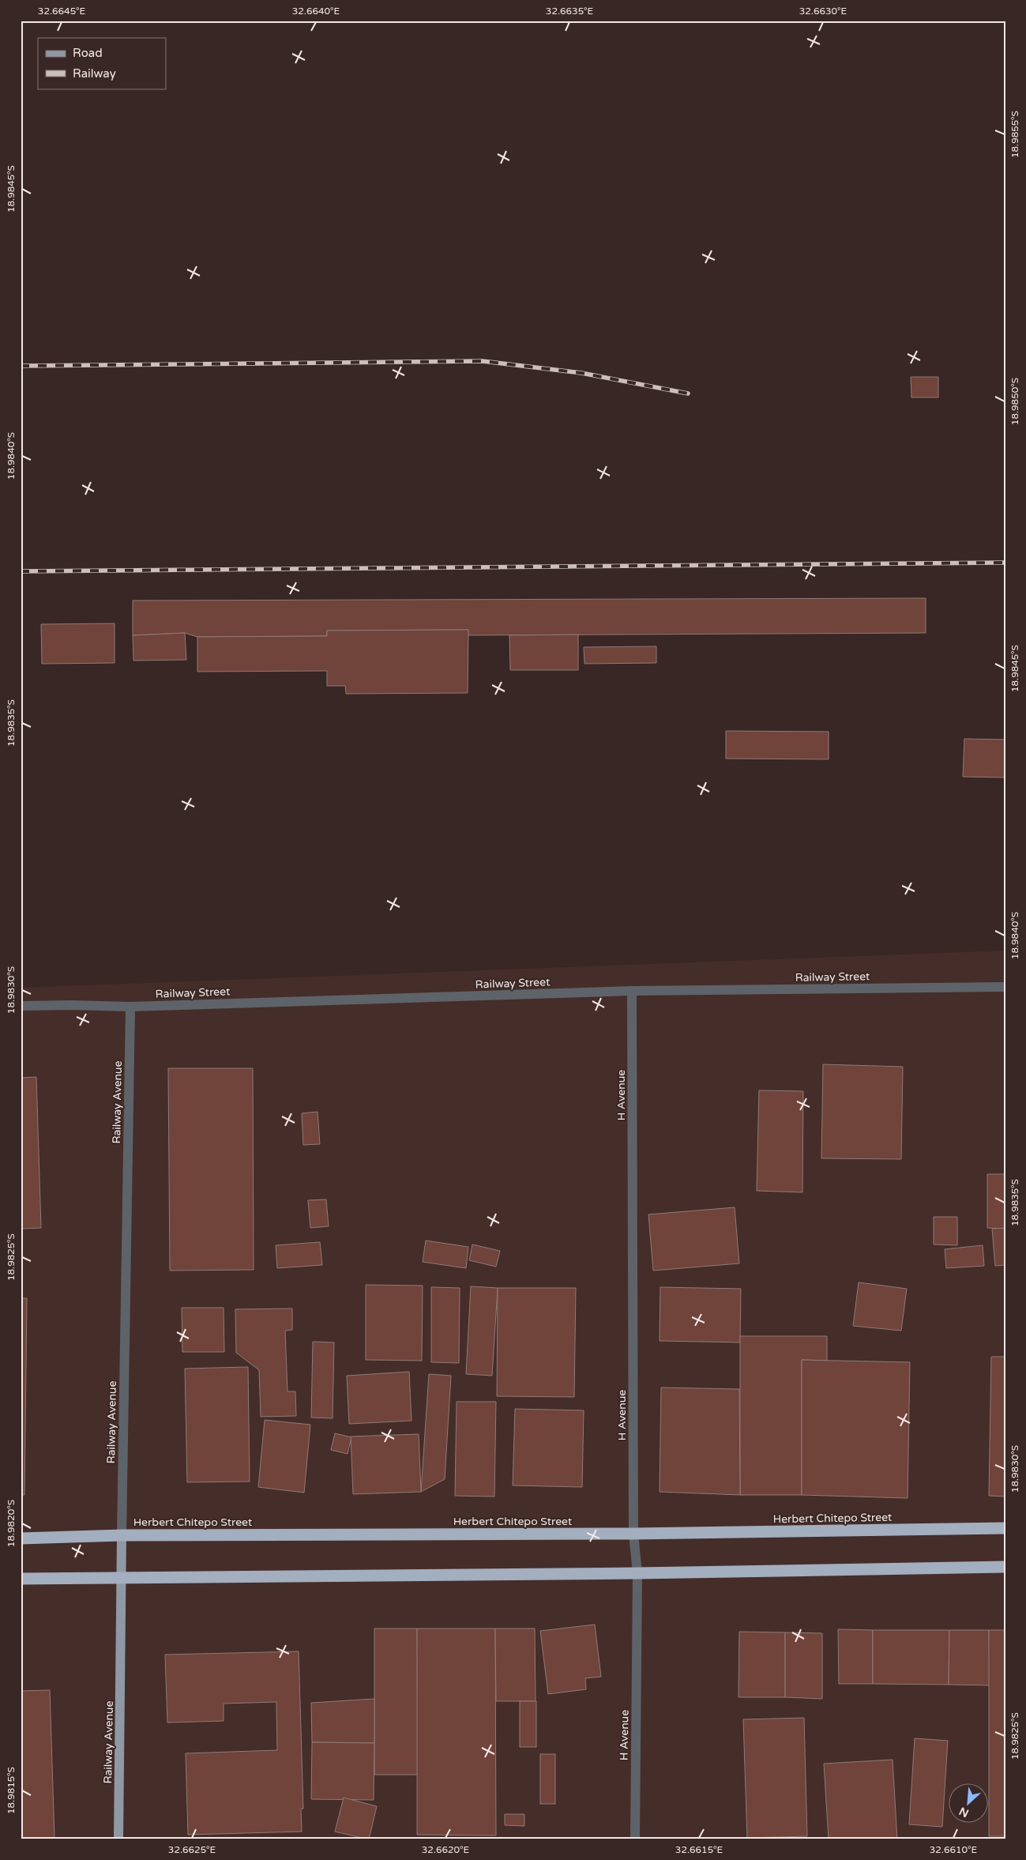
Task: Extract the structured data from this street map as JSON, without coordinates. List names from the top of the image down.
{
  "streets": {
    "highway": ["Herbert Chitepo Street"],
    "main road": ["Railway Avenue"],
    "street": ["Railway Street", "H Avenue"]
  },
  "crossings": [
    ["Railway Street", "H Avenue"],
    ["Railway Street", "Railway Avenue"],
    ["H Avenue", "Herbert Chitepo Street"],
    ["Railway Avenue", "Herbert Chitepo Street"]
  ],
  "legend": ["Road", "Railway"],
  "north": "bottom left",
  "coordinates": [
    "32.6645°E",
    "32.6640°E",
    "32.6635°E",
    "32.6630°E",
    "18.9855°S",
    "18.9845°S",
    "18.9850°S",
    "18.9840°S",
    "18.9835°S",
    "18.9830°S",
    "18.9825°S",
    "18.9820°S",
    "18.9815°S",
    "32.6625°E",
    "32.6620°E",
    "32.6615°E",
    "32.6610°E"
  ]
}
